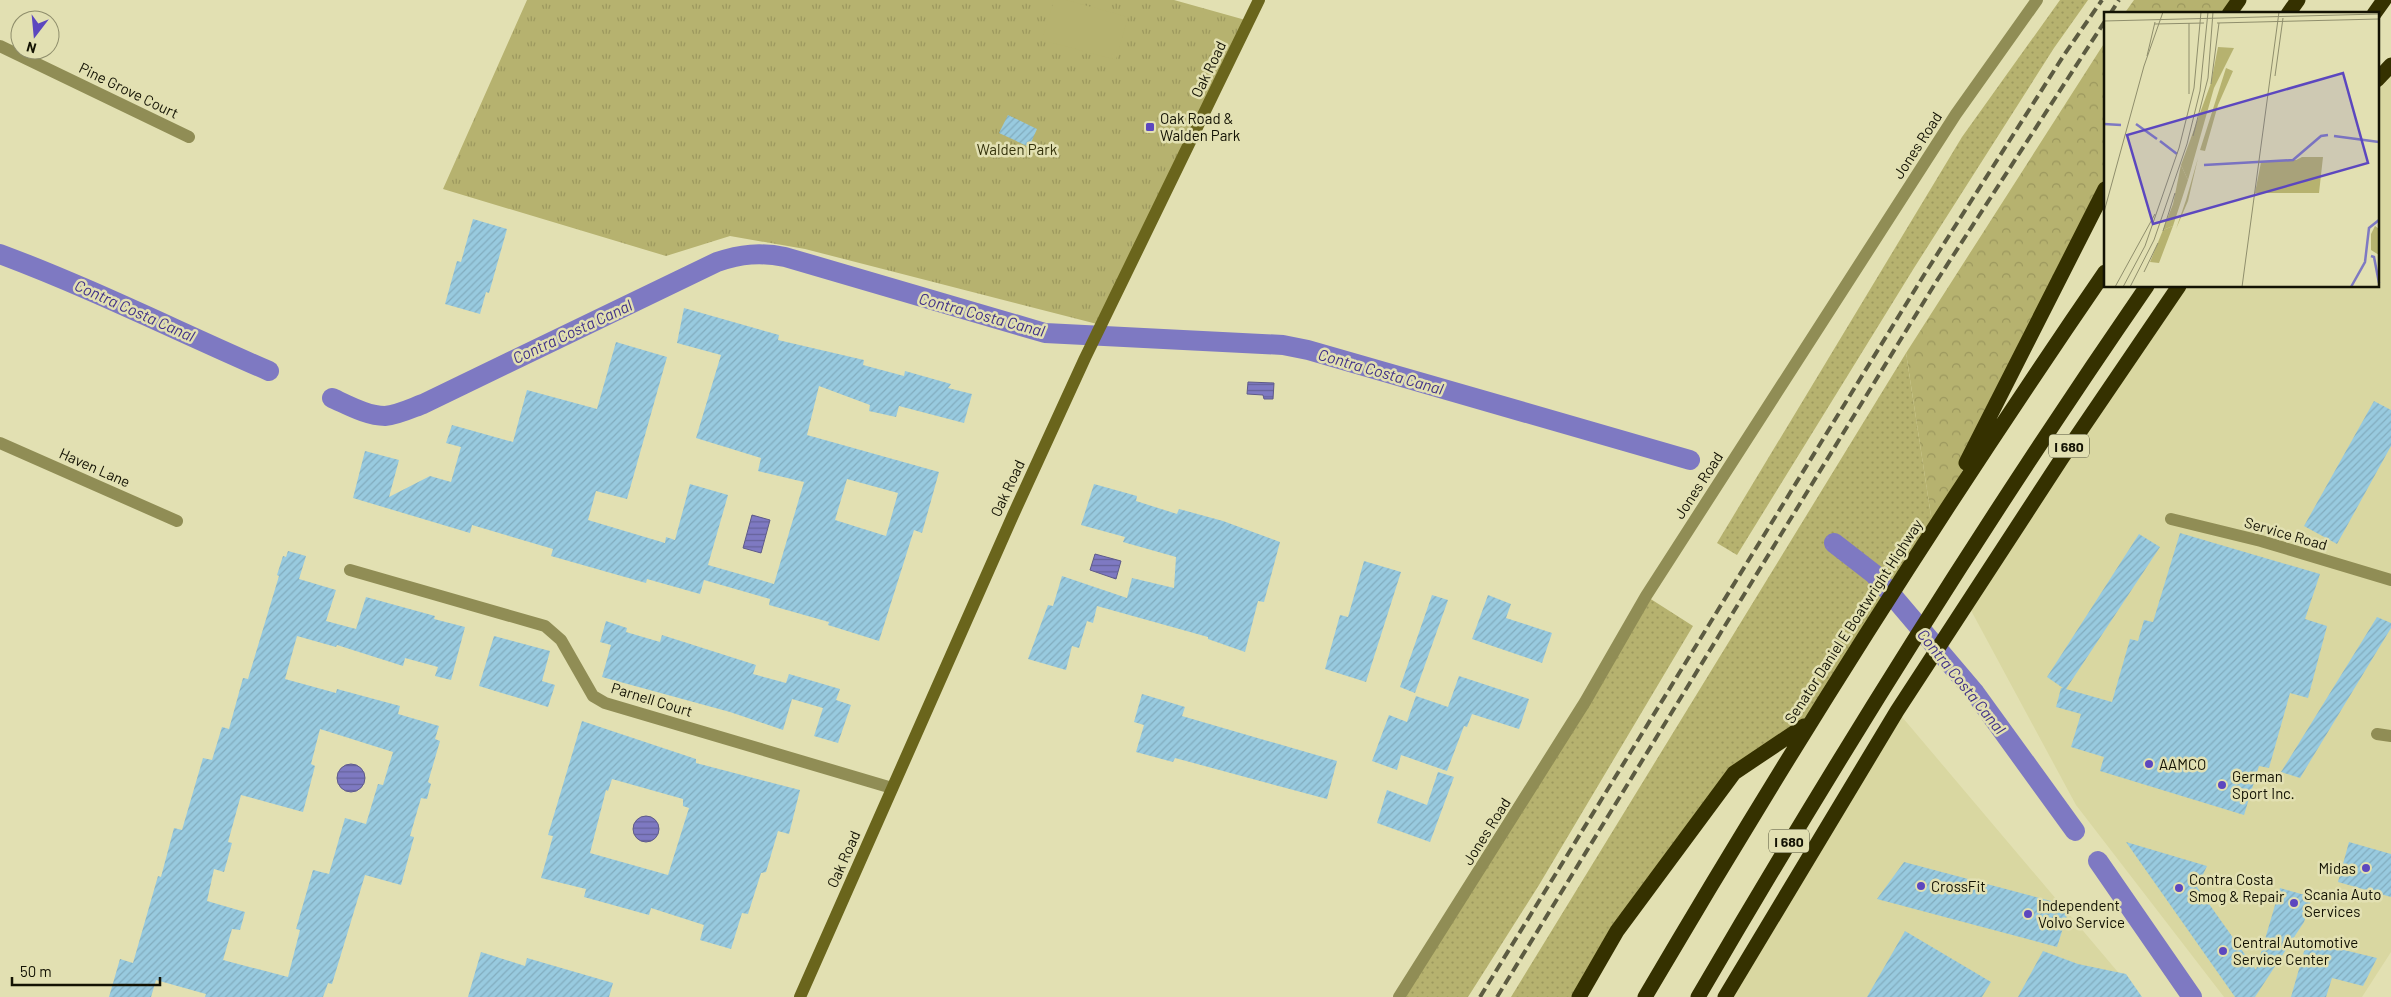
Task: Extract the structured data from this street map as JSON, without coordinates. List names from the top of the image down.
{
  "streets": {
    "highway": ["I 680", "Senator Daniel E Boatwright Highway"],
    "main road": ["Oak Road"],
    "street": [
      "Pine Grove Court",
      "Jones Road",
      "Haven Lane",
      "Service Road",
      "Parnell Court"
    ]
  },
  "crossings": [
    ["Oak Road", "Parnell Court"]
  ],
  "water": ["Contra Costa Canal"],
  "parks": ["Walden Park"],
  "places": {
    "transit": ["Oak Road & Walden Park"],
    "other": [
      "AAMCO",
      "German Sport Inc.",
      "Midas",
      "CrossFit",
      "Contra Costa Smog & Repair",
      "Scania Auto Services",
      "Independent Volvo Service",
      "Central Automotive Service Center"
    ]
  },
  "scale_bar": "50 m",
  "north": "bottom"
}
